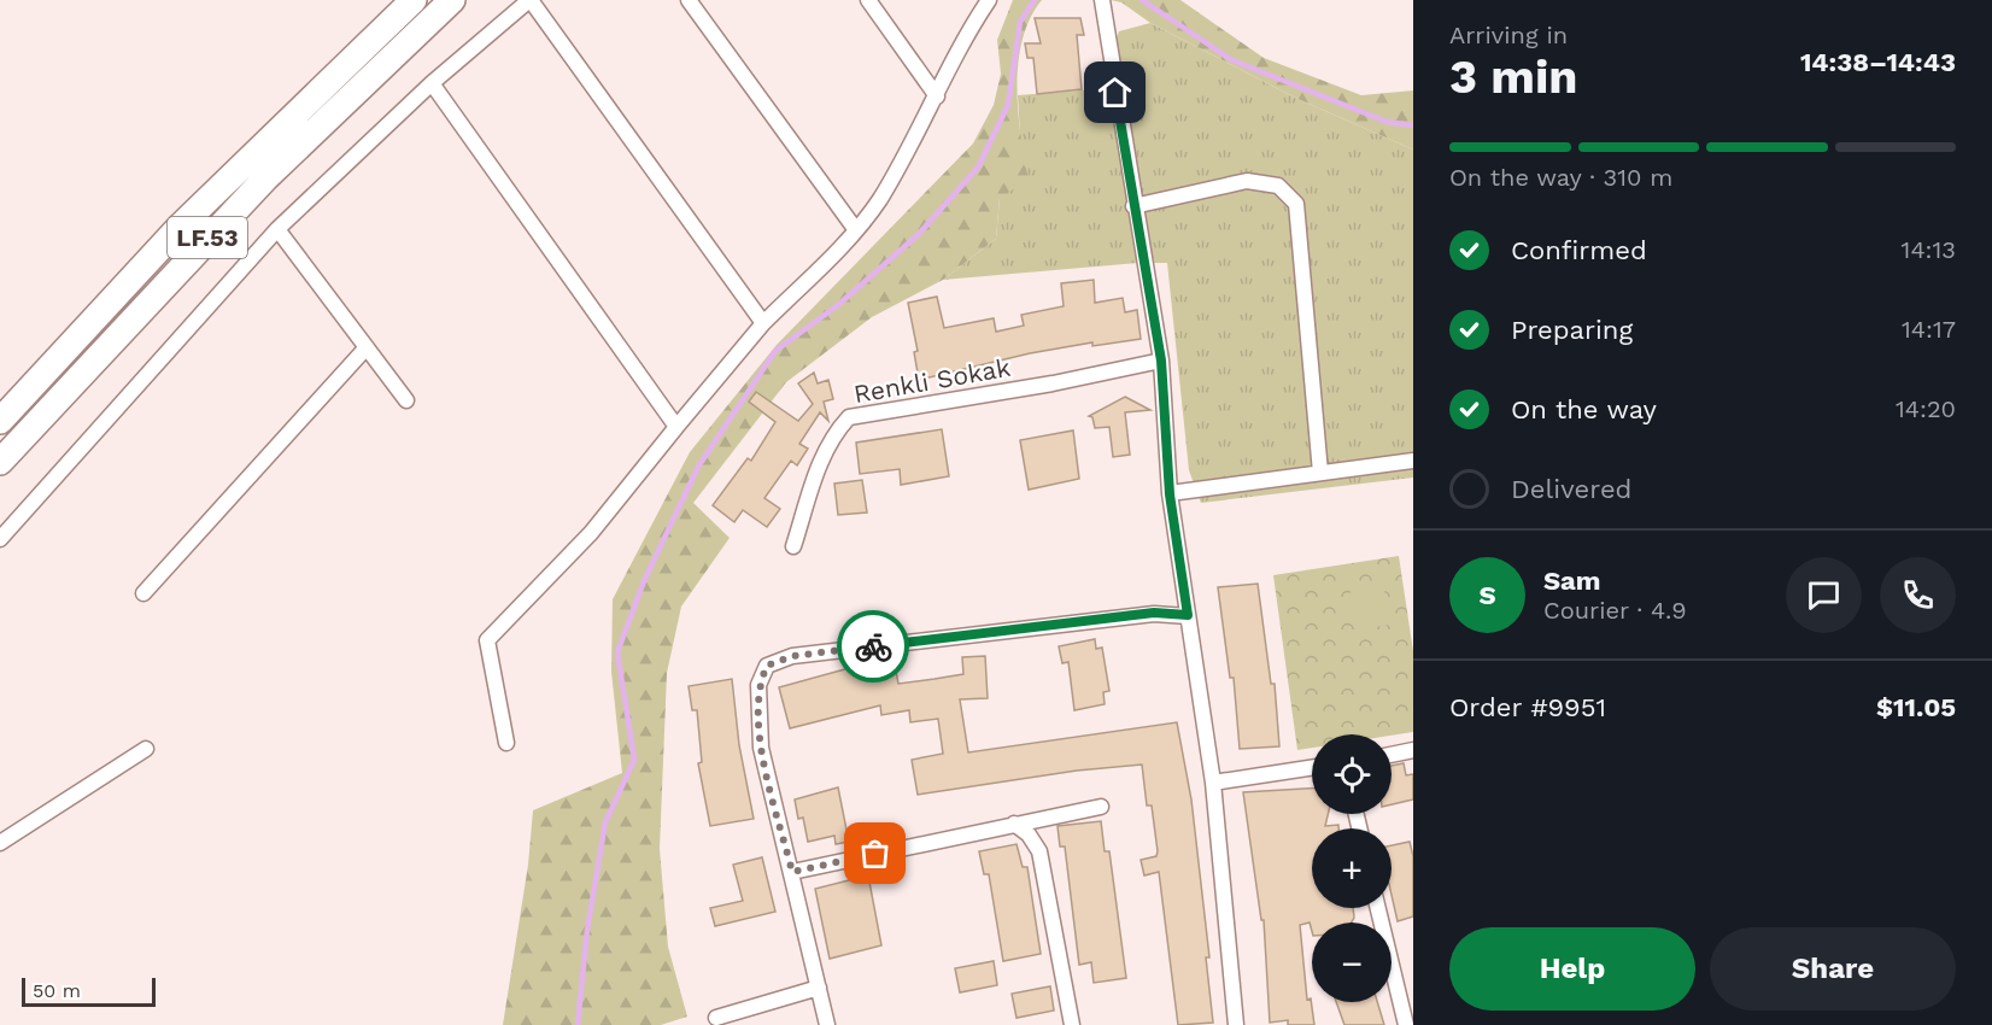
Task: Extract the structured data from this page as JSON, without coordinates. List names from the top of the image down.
{
  "streets": {
    "highway": ["LF.53"],
    "street": ["Renkli Sokak"]
  },
  "scale_bar": "50 m",
  "page": {
    "heading": ["3 min", "Arriving in", "14:38–14:43"],
    "panel": [
      "Sam",
      "Courier · 4.9",
      "Order #9951",
      "$11.05"
    ],
    "bar": "On the way · 310 m",
    "list": [
      ["Confirmed", "14:13"],
      ["Preparing", "14:17"],
      ["On the way", "14:20"],
      "Delivered"
    ],
    "round": "S",
    "map_buttons": ["+", "−"],
    "buttons": ["Help", "Share"],
    "scale": "50 m"
  }
}
